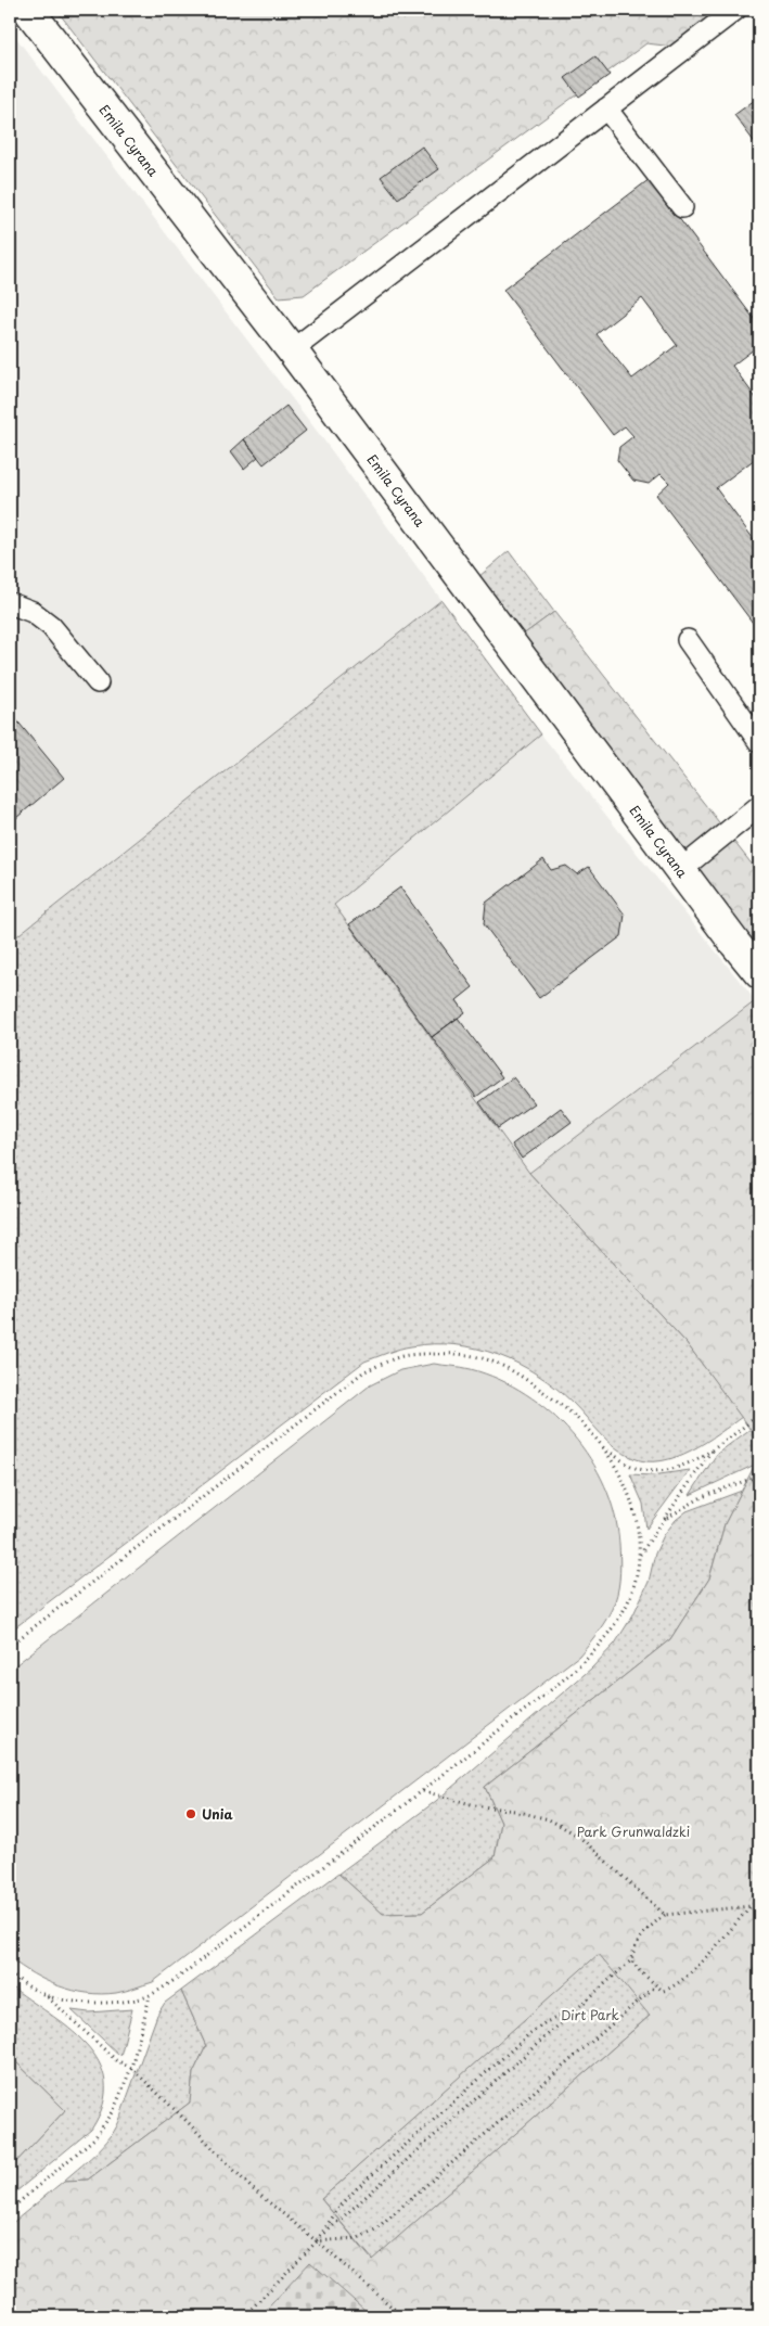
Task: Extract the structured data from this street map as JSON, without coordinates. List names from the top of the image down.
{
  "streets": {
    "street": ["Emila Cyrana"]
  },
  "parks": ["Park Grunwaldzki", "Dirt Park"],
  "places": ["Unia"]
}
